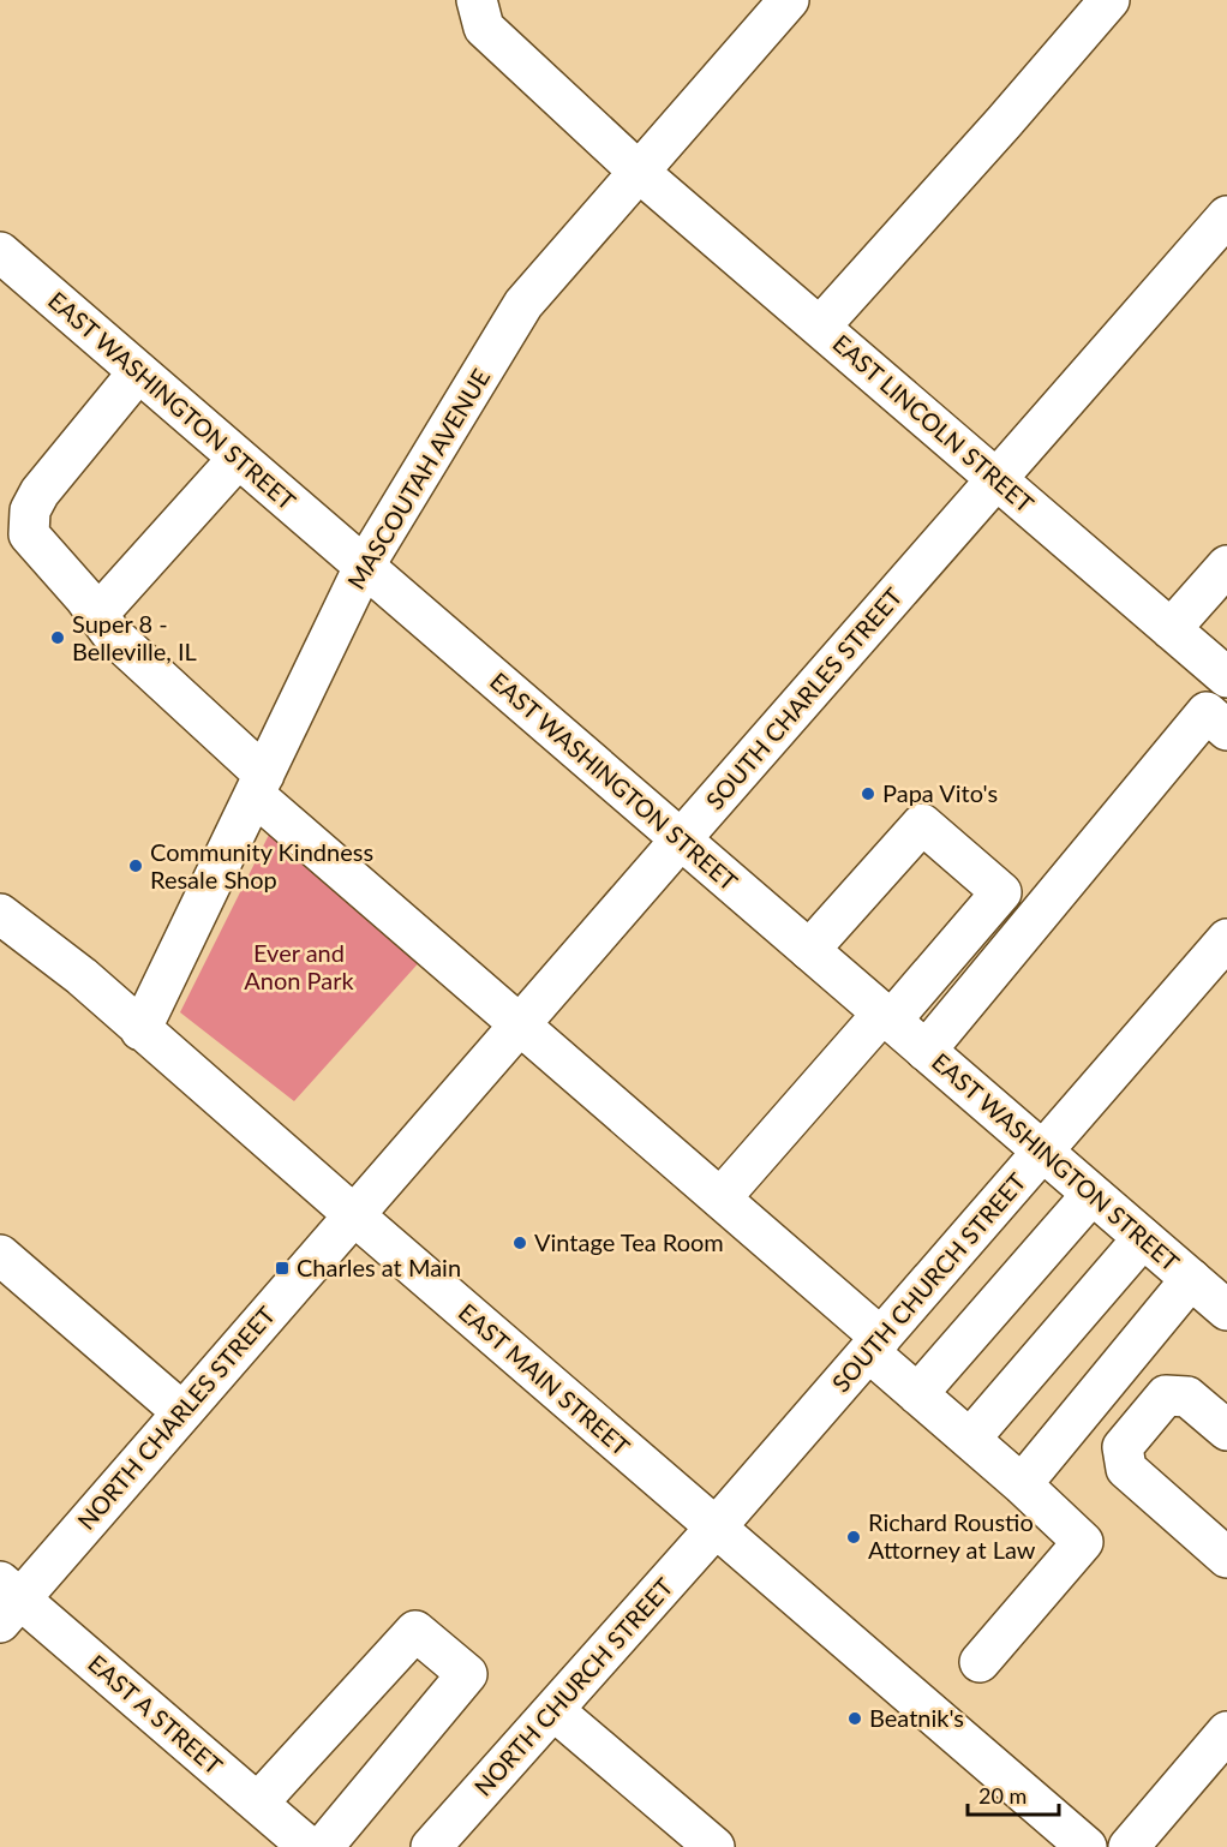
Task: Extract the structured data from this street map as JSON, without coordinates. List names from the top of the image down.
{
  "streets": {
    "street": [
      "EAST WASHINGTON STREET",
      "EAST LINCOLN STREET",
      "MASCOUTAH AVENUE",
      "SOUTH CHARLES STREET",
      "SOUTH CHURCH STREET",
      "EAST MAIN STREET",
      "NORTH CHARLES STREET",
      "NORTH CHURCH STREET",
      "EAST A STREET"
    ]
  },
  "crossings": [
    ["EAST WASHINGTON STREET", "MASCOUTAH AVENUE"],
    ["EAST WASHINGTON STREET", "SOUTH CHARLES STREET"],
    ["EAST WASHINGTON STREET", "SOUTH CHURCH STREET"],
    ["EAST LINCOLN STREET", "MASCOUTAH AVENUE"],
    ["EAST LINCOLN STREET", "SOUTH CHARLES STREET"],
    ["MASCOUTAH AVENUE", "EAST MAIN STREET"],
    ["SOUTH CHARLES STREET", "EAST MAIN STREET"],
    ["SOUTH CHARLES STREET", "NORTH CHARLES STREET"],
    ["SOUTH CHURCH STREET", "EAST MAIN STREET"],
    ["SOUTH CHURCH STREET", "NORTH CHURCH STREET"],
    ["EAST MAIN STREET", "NORTH CHARLES STREET"],
    ["EAST MAIN STREET", "NORTH CHURCH STREET"],
    ["NORTH CHARLES STREET", "EAST A STREET"]
  ],
  "parks": ["Ever and Anon Park"],
  "places": {
    "other": [
      "Super 8 - Belleville, IL",
      "Papa Vito's",
      "Community Kindness Resale Shop",
      "Vintage Tea Room",
      "Richard Roustio Attorney at Law",
      "Beatnik's"
    ],
    "transit": ["Charles at Main"]
  },
  "scale_bar": "20 m"
}
